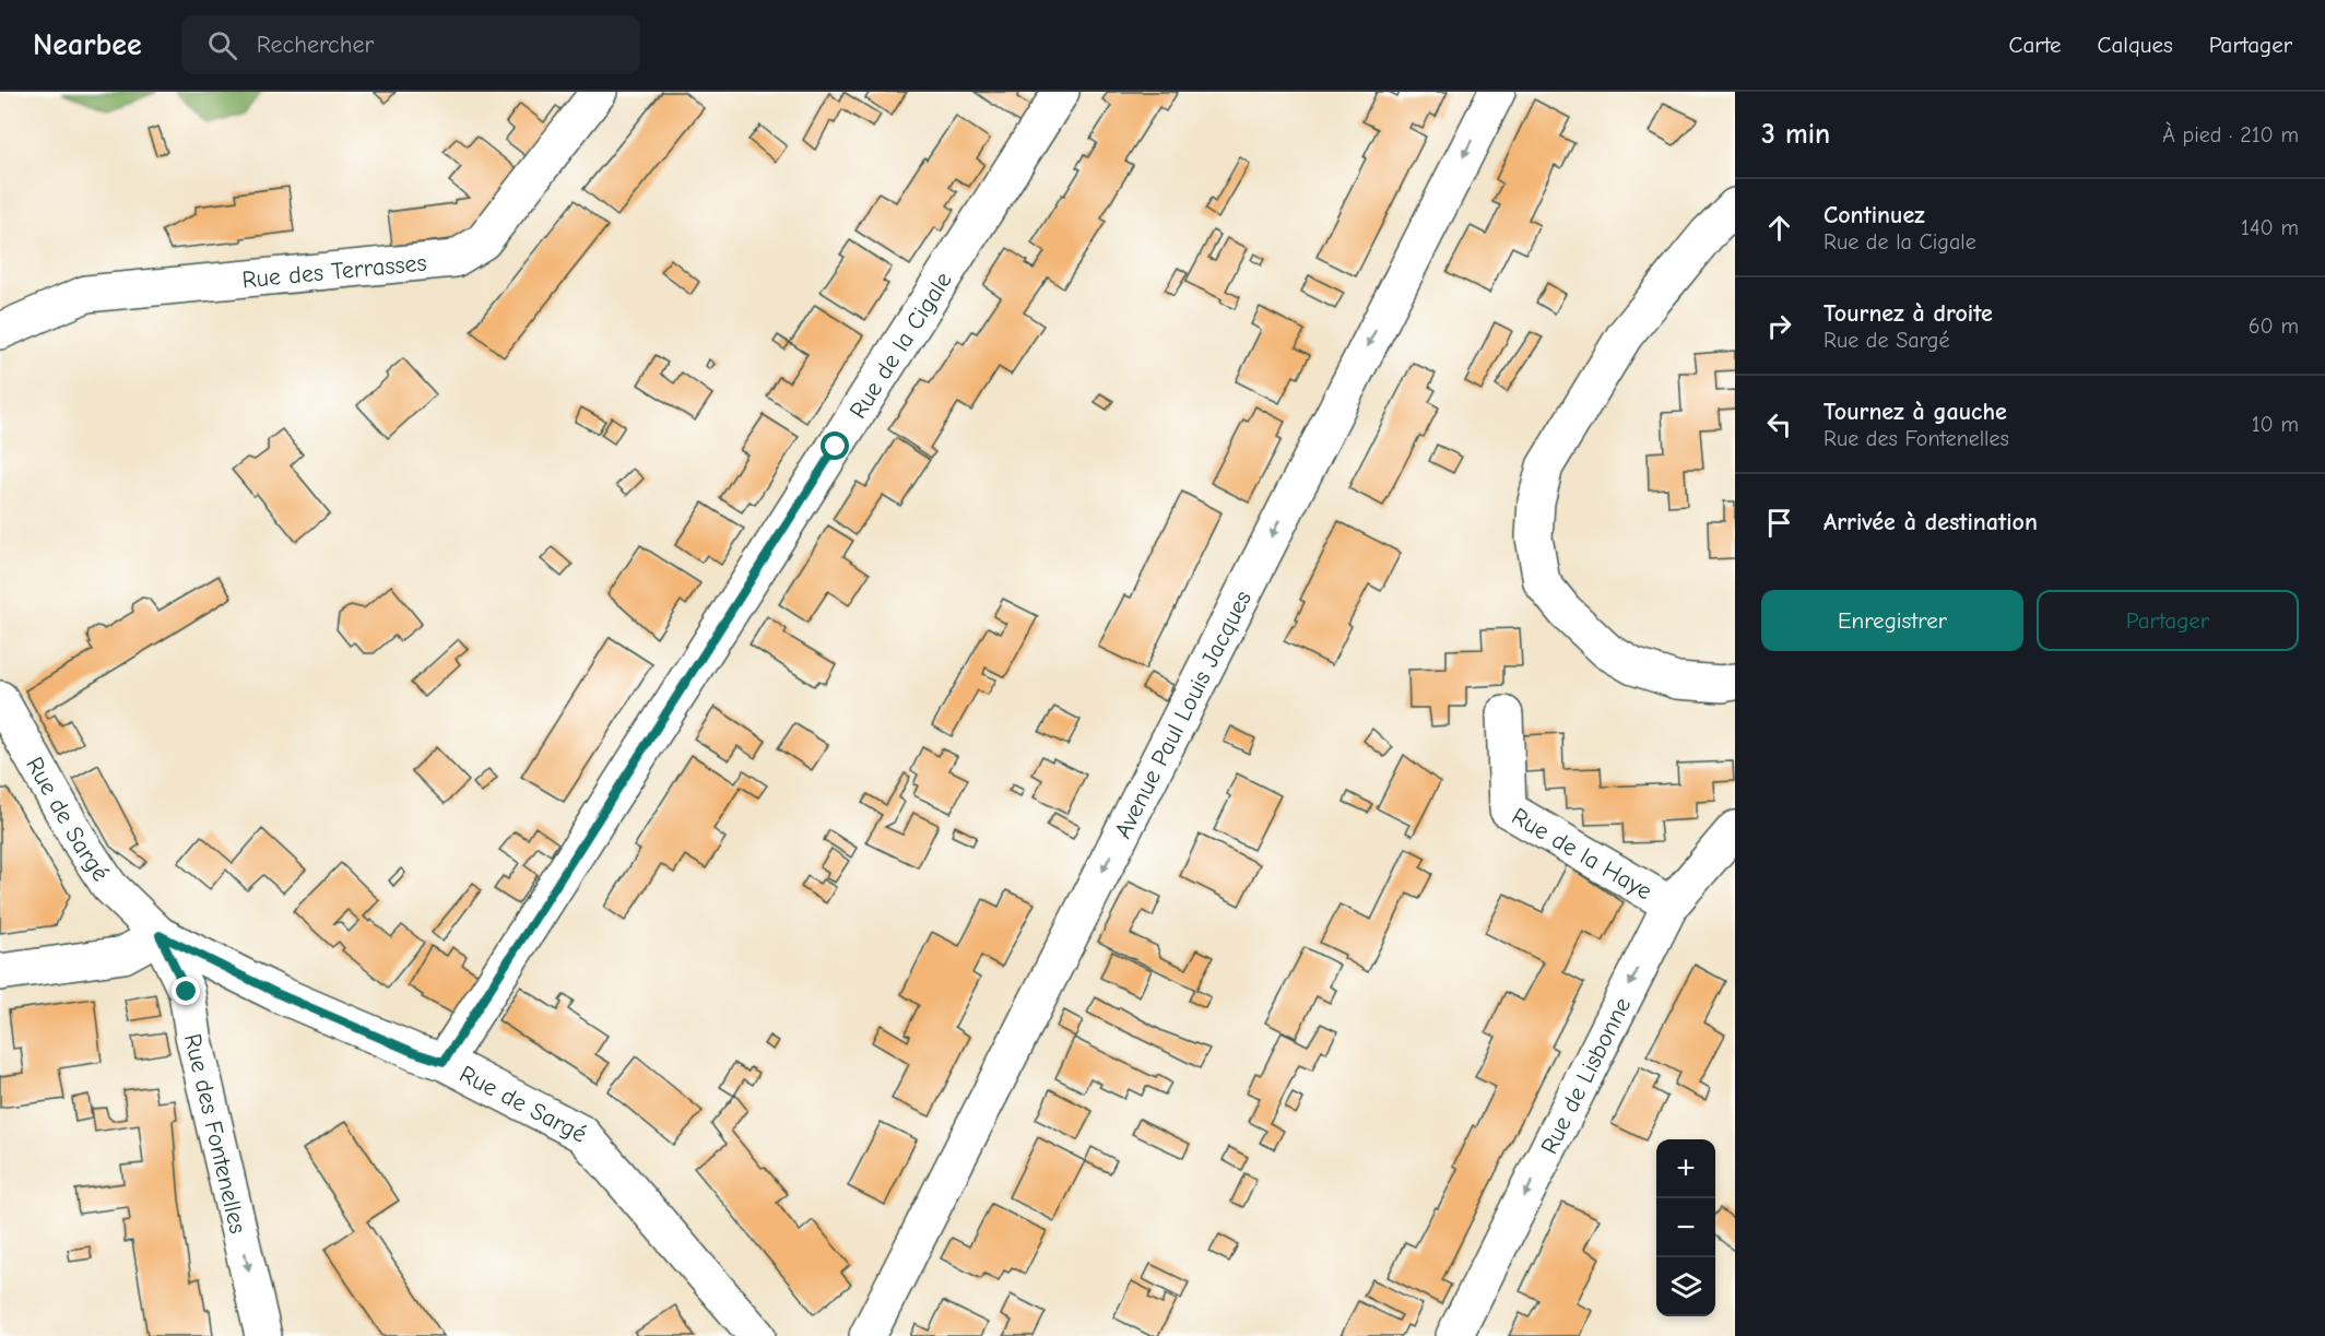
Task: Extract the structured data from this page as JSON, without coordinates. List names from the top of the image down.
{
  "streets": {
    "street": [
      "Rue des Terrasses",
      "Rue de la Cigale",
      "Avenue Paul Louis Jacques",
      "Rue de Sargé",
      "Rue de la Haye",
      "Rue de Lisbonne",
      "Rue des Fontenelles"
    ]
  },
  "crossings": [
    ["Rue de la Cigale", "Rue de Sargé"],
    ["Rue de Sargé", "Rue des Fontenelles"],
    ["Rue de la Haye", "Rue de Lisbonne"]
  ],
  "one_way": ["Avenue Paul Louis Jacques", "Rue de Lisbonne", "Rue des Fontenelles"],
  "page": {
    "header": "Nearbee",
    "search": "Rechercher",
    "nav": ["Carte", "Calques", "Partager"],
    "heading": ["3 min", "À pied · 210 m"],
    "list": [
      ["Continuez", "Rue de la Cigale", "140 m"],
      ["Tournez à droite", "Rue de Sargé", "60 m"],
      ["Tournez à gauche", "Rue des Fontenelles", "10 m"],
      "Arrivée à destination"
    ],
    "buttons": ["Enregistrer", "Partager"],
    "map_buttons": ["+", "−"]
  }
}
